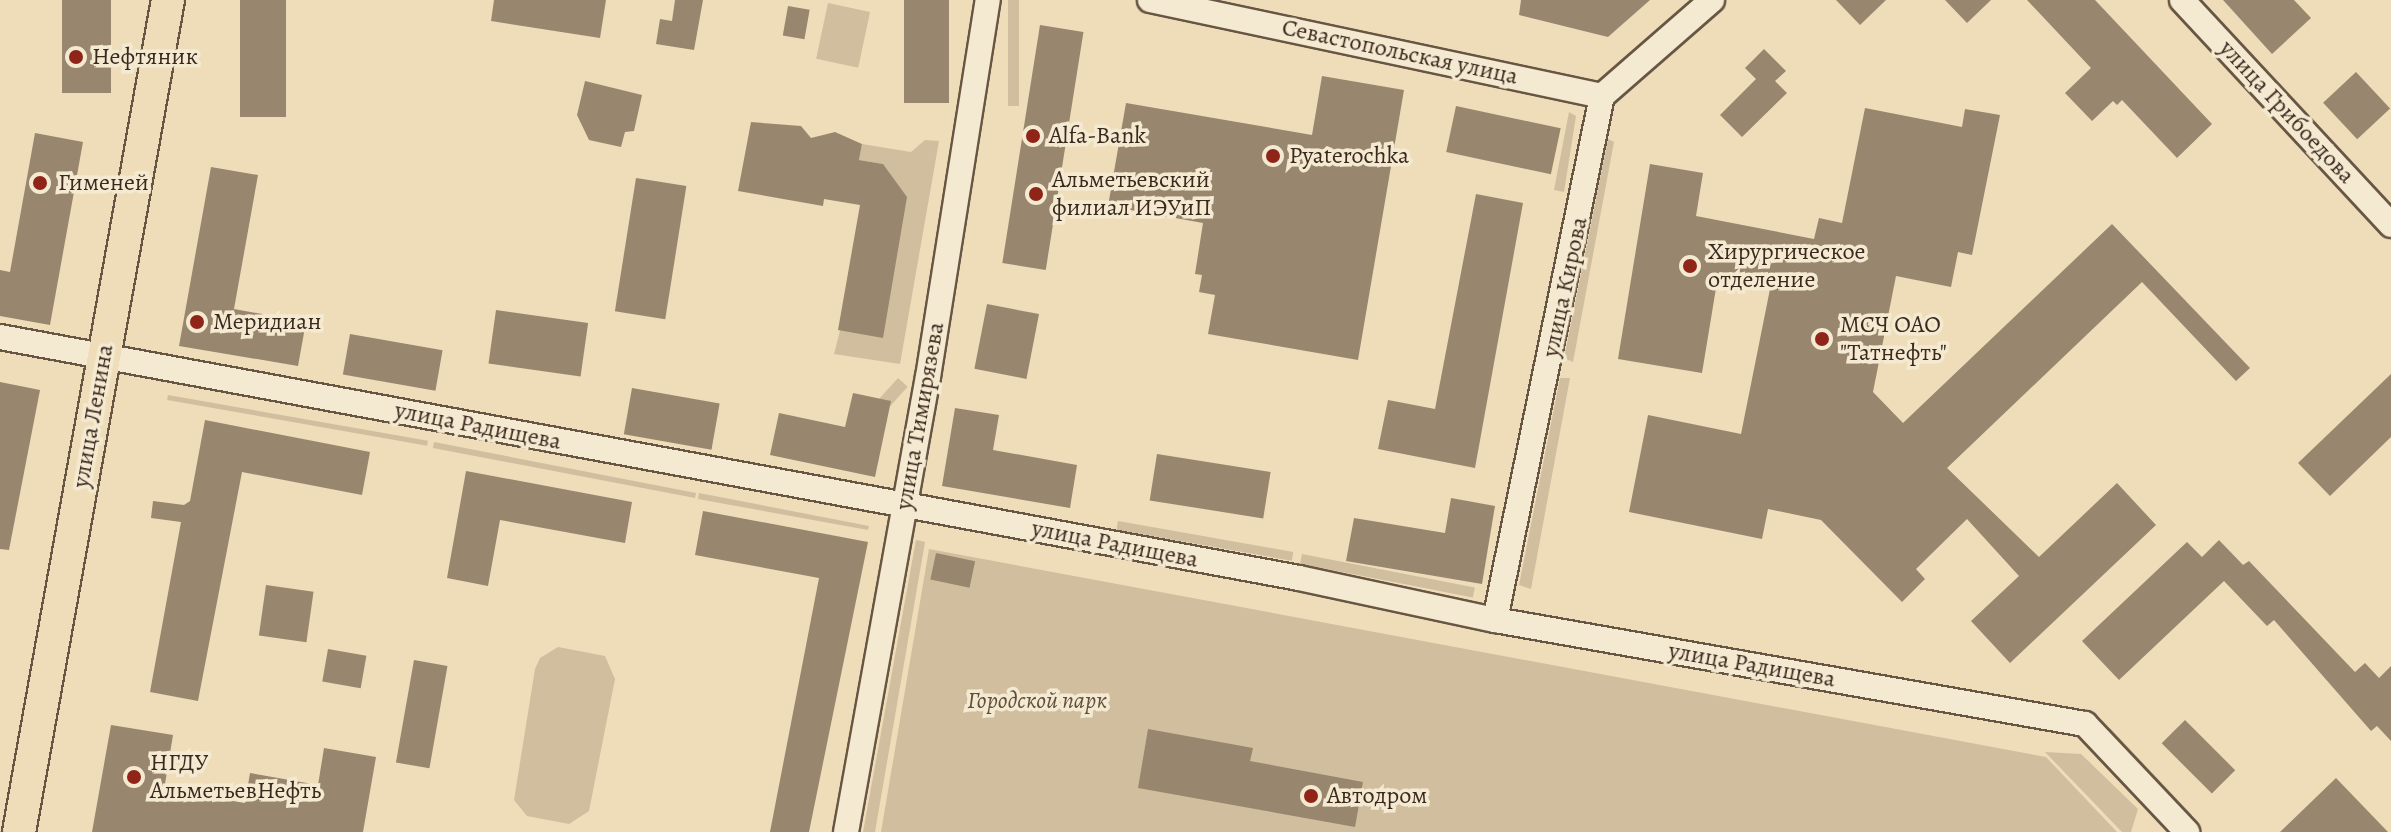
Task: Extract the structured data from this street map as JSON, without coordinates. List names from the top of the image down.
{
  "streets": {
    "main road": ["улица Ленина"],
    "street": [
      "Севастопольская улица",
      "улица Грибоедова",
      "улица Кирова",
      "улица Тимирязева",
      "улица Радищева"
    ]
  },
  "crossings": [
    ["Севастопольская улица", "улица Кирова"],
    ["улица Кирова", "улица Радищева"],
    ["улица Ленина", "улица Радищева"],
    ["улица Тимирязева", "улица Радищева"]
  ],
  "parks": ["Городской парк"],
  "places": [
    "Нефтяник",
    "Alfa-Bank",
    "Pyaterochka",
    "Гименей",
    "Альметьевский филиал ИЭУиП",
    "Хирургическое отделение",
    "Меридиан",
    "МСЧ ОАО \"Татнефть\"",
    "НГДУ АльметьевНефть",
    "Автодром"
  ]
}
